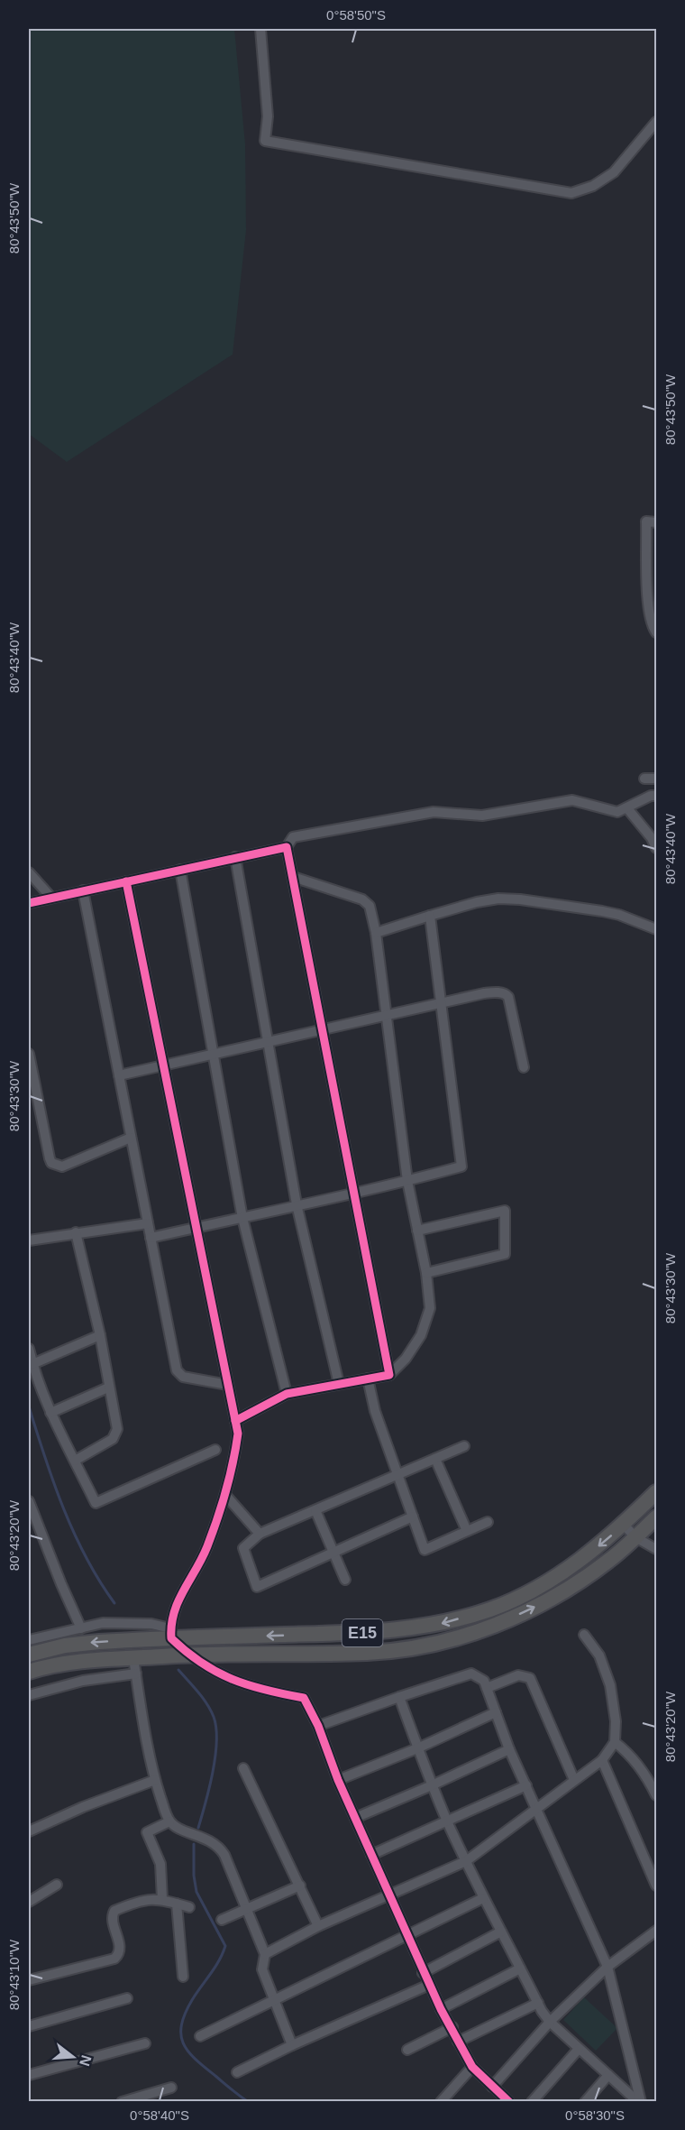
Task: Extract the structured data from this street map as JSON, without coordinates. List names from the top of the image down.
{
  "streets": {
    "highway": ["E15"]
  },
  "north": "right",
  "coordinates": [
    "0°58'50\"S",
    "80°43'50\"W",
    "80°43'40\"W",
    "80°43'30\"W",
    "80°43'20\"W",
    "80°43'10\"W",
    "0°58'40\"S",
    "0°58'30\"S"
  ]
}
